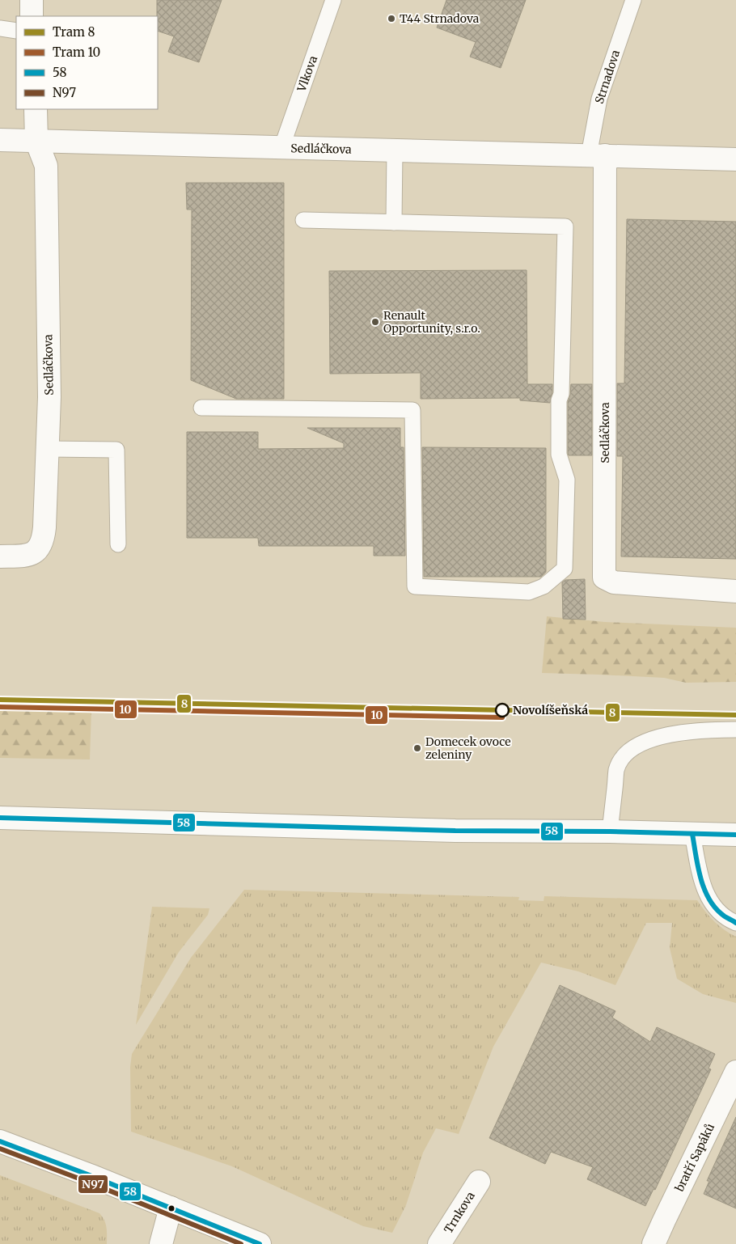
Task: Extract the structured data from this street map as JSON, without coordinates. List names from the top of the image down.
{
  "streets": {
    "street": ["Sedláčkova", "bratří Sapáků", "Trnkova"],
    "lane": ["Vlkova", "Strnadova"]
  },
  "crossings": [
    ["Vlkova", "Sedláčkova"],
    ["Strnadova", "Sedláčkova"]
  ],
  "places": [
    "T44 Strnadova",
    "Renault Opportunity, s.r.o.",
    "Novolíšeňská",
    "Domecek ovoce zeleniny"
  ],
  "lines": [
    "tram line 8",
    "tram line 10",
    "transit line 58",
    "transit line N97"
  ],
  "legend": [
    "Tram 8",
    "Tram 10",
    "58",
    "N97"
  ]
}
